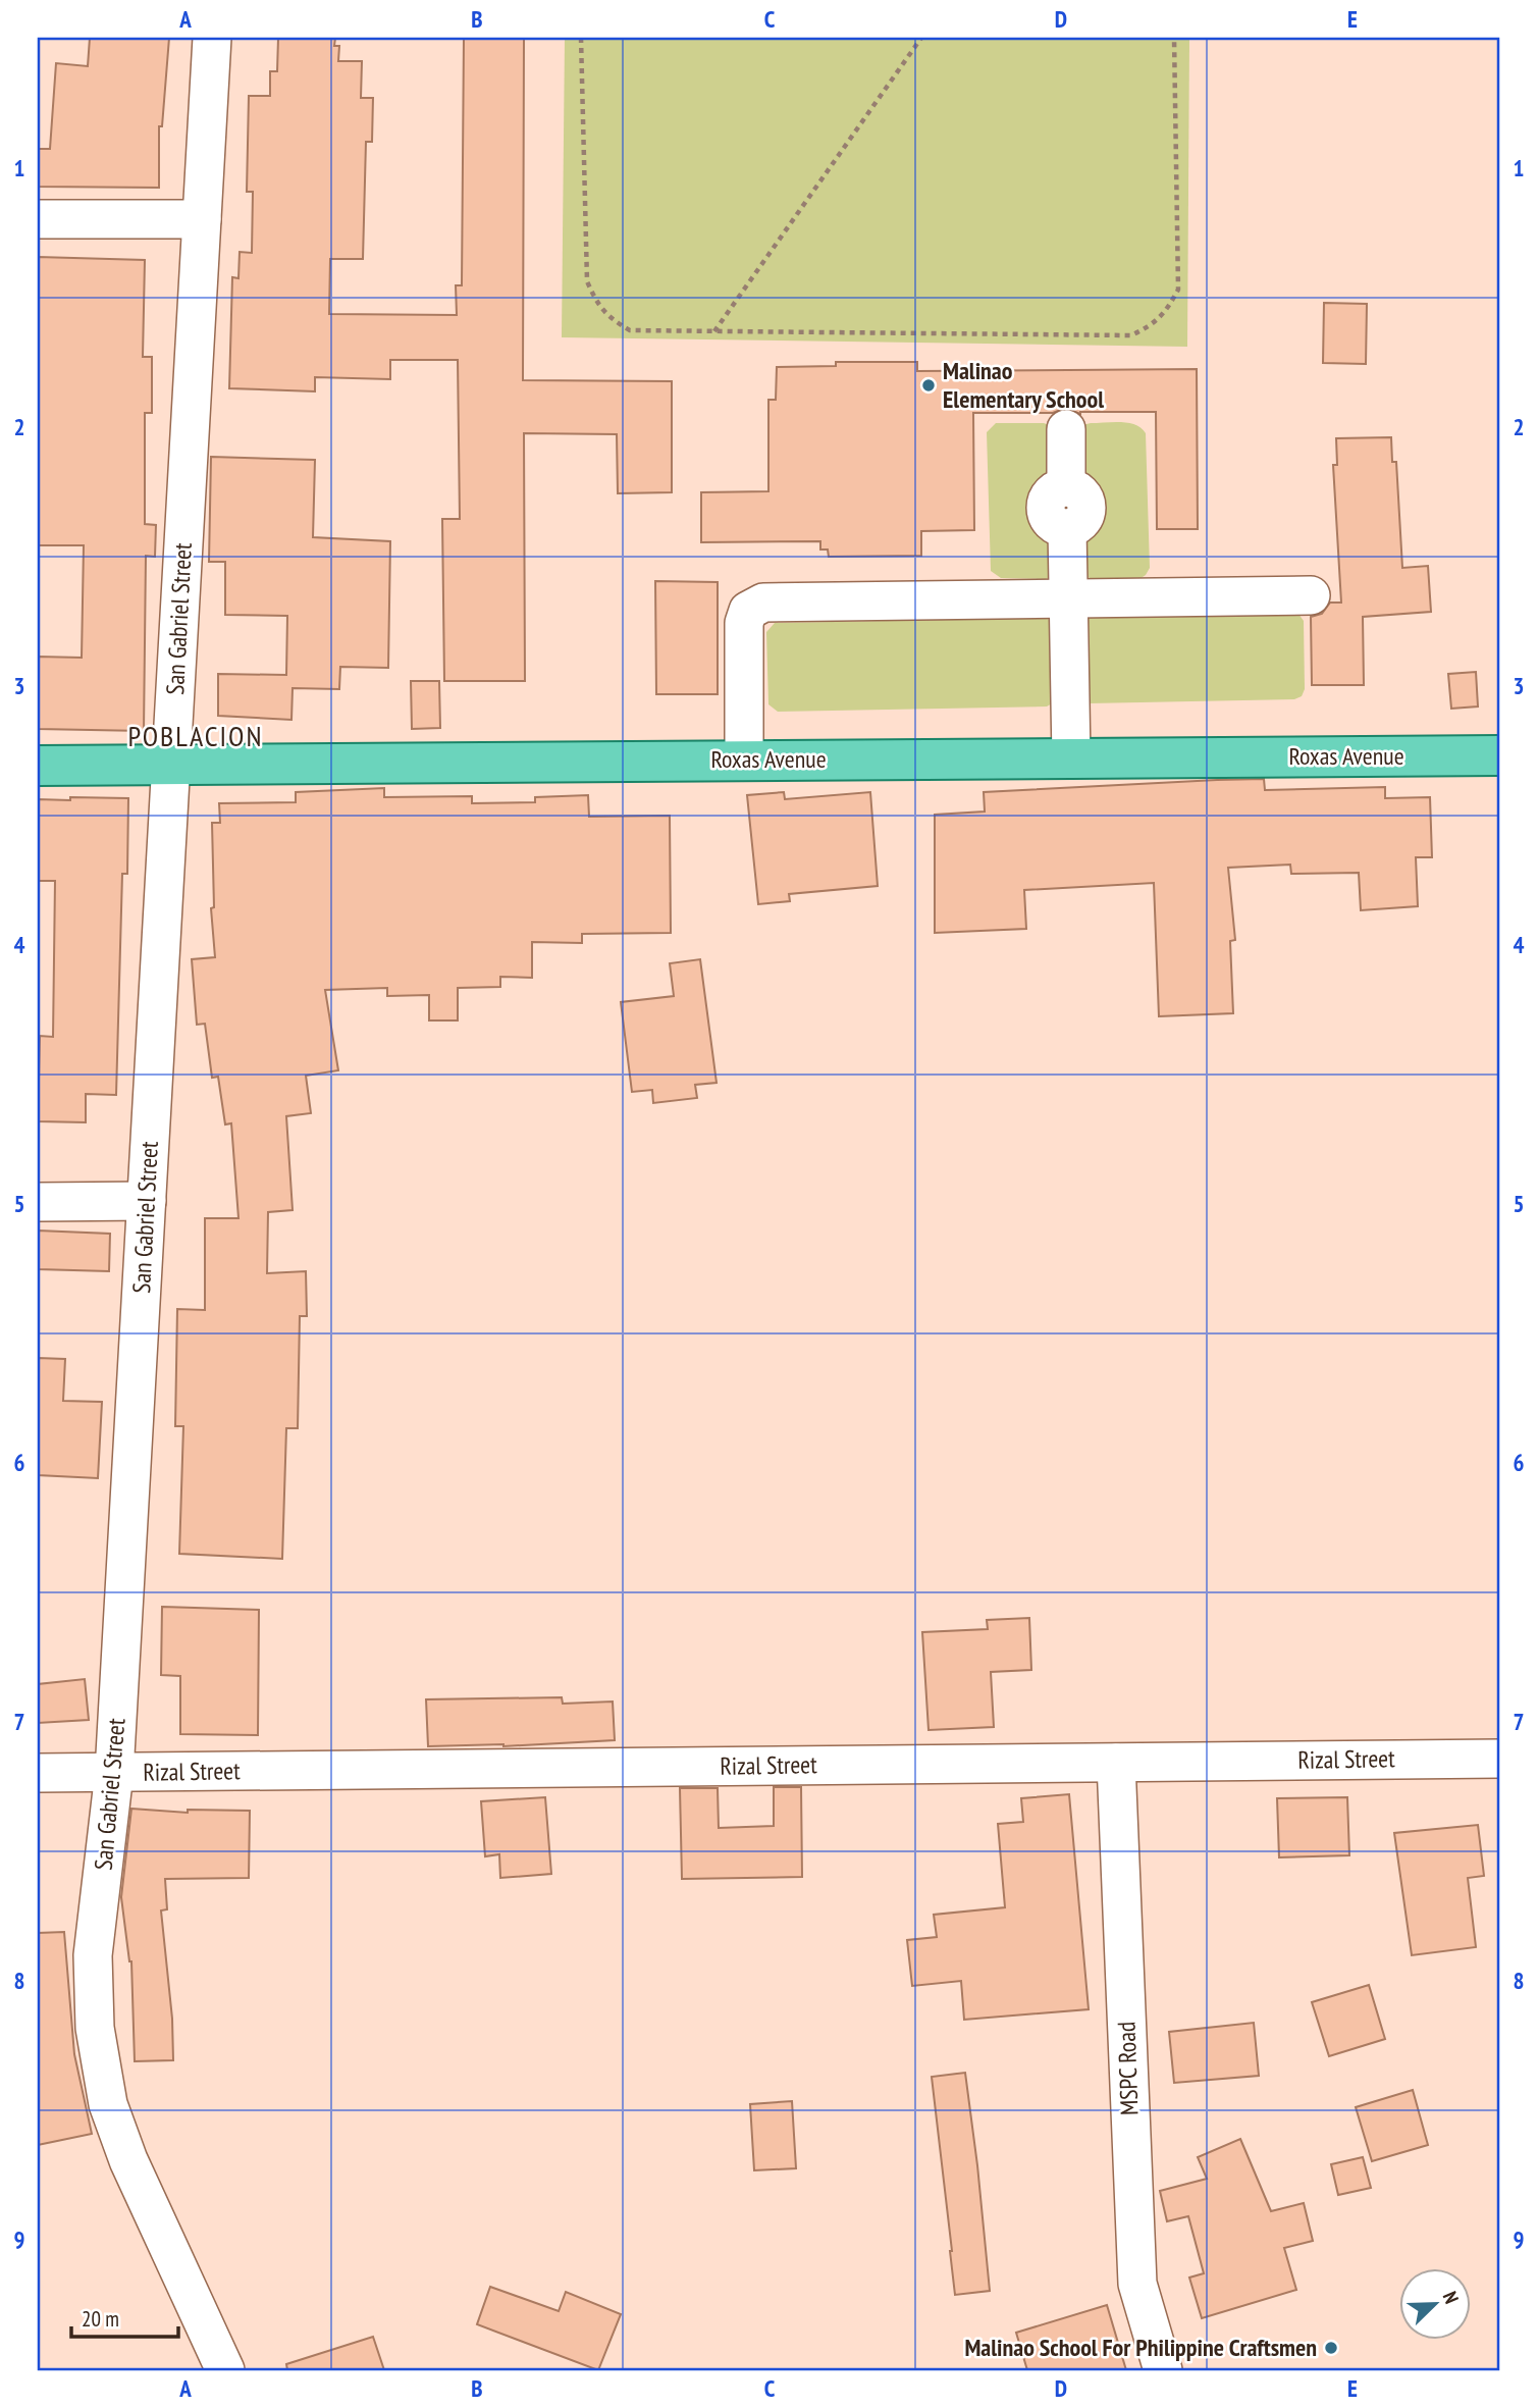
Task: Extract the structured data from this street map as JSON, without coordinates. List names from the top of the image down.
{
  "streets": {
    "main road": ["Roxas Avenue"],
    "street": ["San Gabriel Street", "Rizal Street", "MSPC Road"]
  },
  "crossings": [
    ["San Gabriel Street", "Roxas Avenue"],
    ["San Gabriel Street", "Rizal Street"],
    ["Rizal Street", "MSPC Road"]
  ],
  "districts": ["POBLACION"],
  "places": ["Malinao Elementary School", "Malinao School For Philippine Craftsmen"],
  "scale_bar": "20 m",
  "north": "top right",
  "grid": {
    "columns": [
      "A",
      "B",
      "C",
      "D",
      "E"
    ],
    "rows": [
      "1",
      "2",
      "3",
      "4",
      "5",
      "6",
      "7",
      "8",
      "9"
    ]
  }
}
